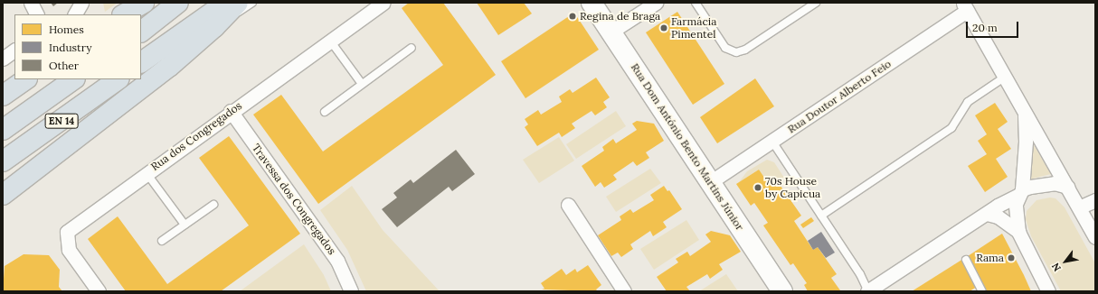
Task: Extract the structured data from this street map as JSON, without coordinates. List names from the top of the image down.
{
  "streets": {
    "highway": ["EN 14"],
    "street": [
      "Rua Doutor Alberto Feio",
      "Rua dos Congregados",
      "Rua Dom António Bento Martins Júnior",
      "Travessa dos Congregados"
    ]
  },
  "crossings": [
    ["Rua Doutor Alberto Feio", "Rua Dom António Bento Martins Júnior"],
    ["Rua dos Congregados", "Travessa dos Congregados"]
  ],
  "places": [
    "Regina de Braga",
    "Farmácia Pimentel",
    "70s House by Capicua",
    "Rama"
  ],
  "legend": ["Homes", "Industry", "Other"],
  "scale_bar": "20 m",
  "north": "bottom left"
}
